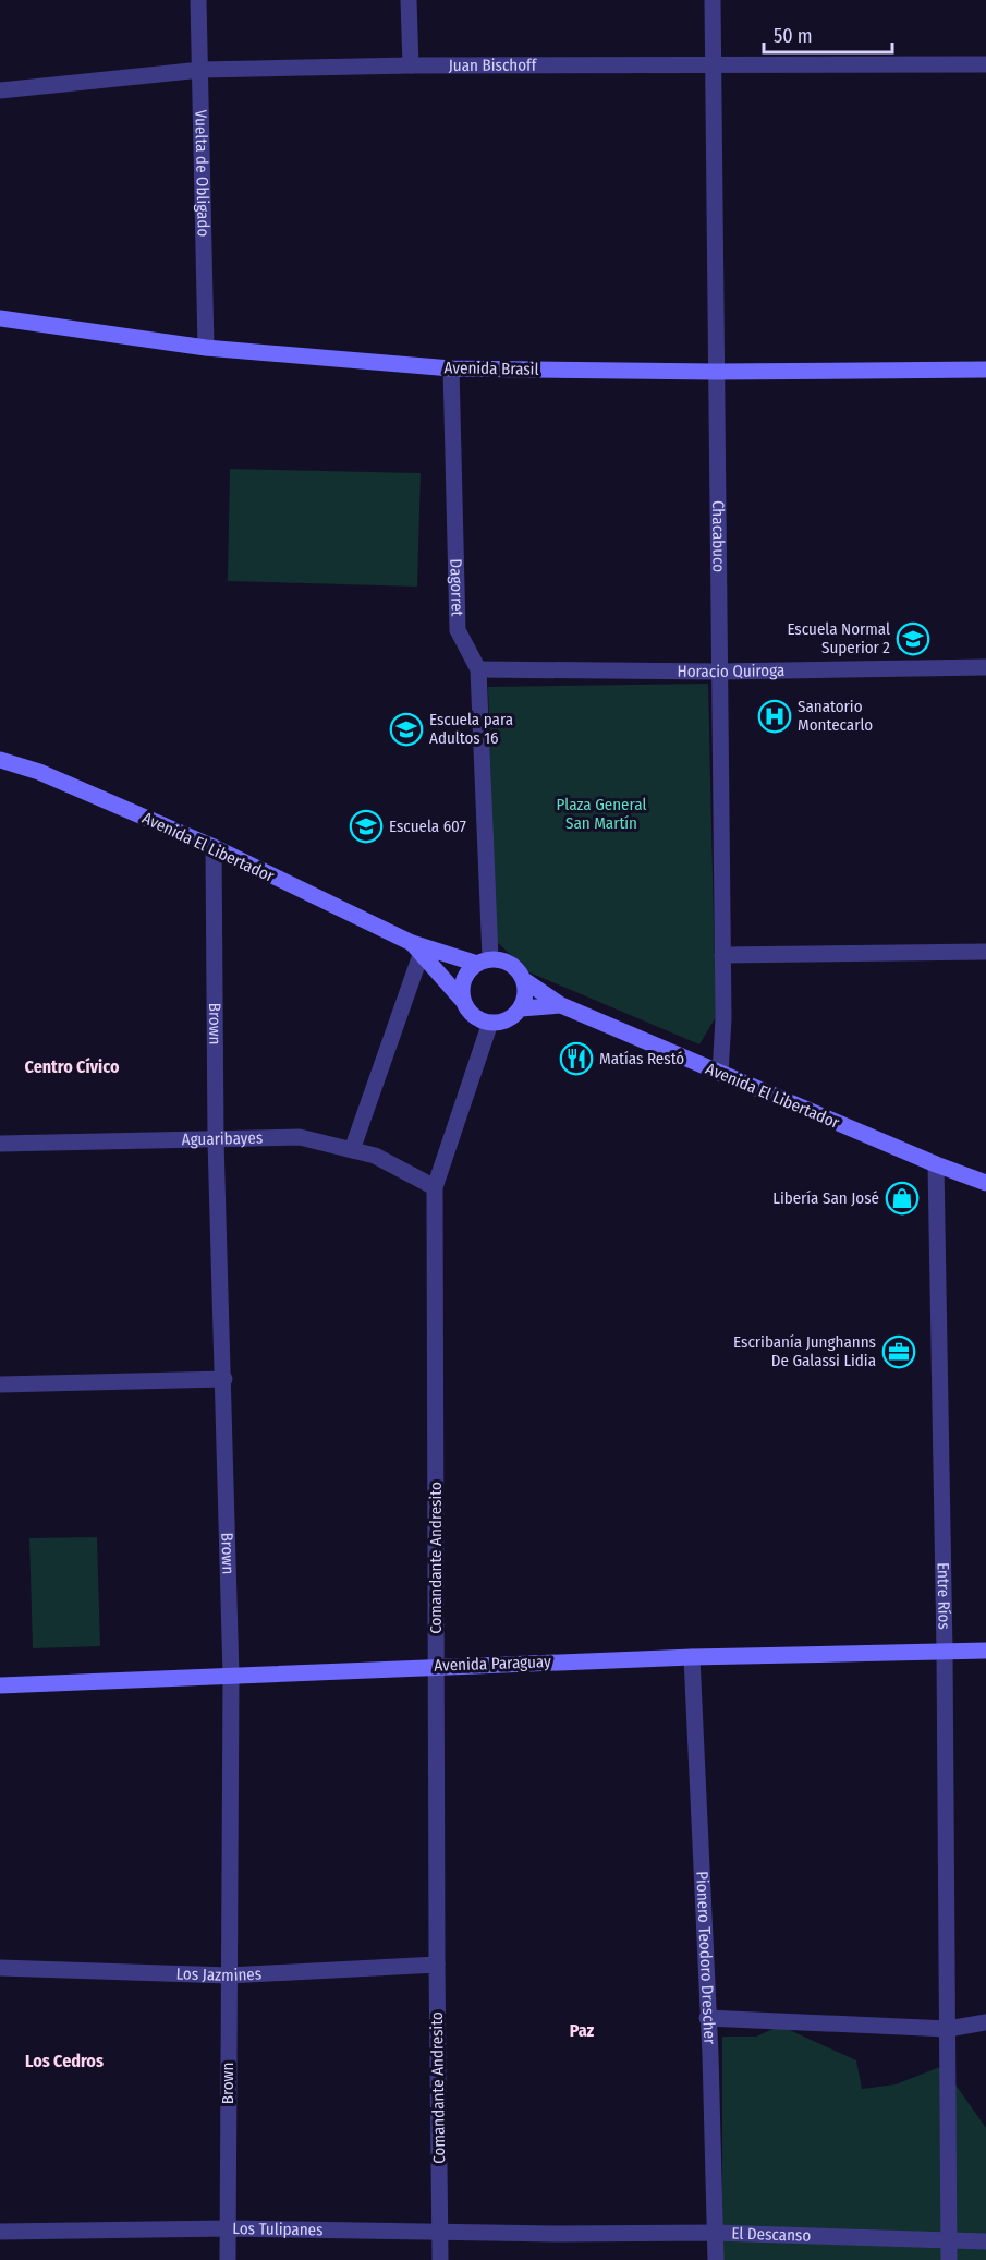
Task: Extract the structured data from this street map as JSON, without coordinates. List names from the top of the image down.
{
  "streets": {
    "main road": ["Avenida Brasil", "Avenida El Libertador", "Avenida Paraguay"],
    "street": [
      "Juan Bischoff",
      "Vuelta de Obligado",
      "Chacabuco",
      "Dagorret",
      "Horacio Quiroga",
      "Brown",
      "Aguaribayes",
      "Comandante Andresito",
      "Entre Ríos",
      "Pionero Teodoro Drescher",
      "Los Jazmines",
      "Los Tulipanes",
      "El Descanso"
    ]
  },
  "crossings": [
    ["Juan Bischoff", "Vuelta de Obligado"],
    ["Juan Bischoff", "Chacabuco"],
    ["Vuelta de Obligado", "Avenida Brasil"],
    ["Avenida Brasil", "Chacabuco"],
    ["Avenida Brasil", "Dagorret"],
    ["Chacabuco", "Horacio Quiroga"],
    ["Chacabuco", "Avenida El Libertador"],
    ["Dagorret", "Horacio Quiroga"],
    ["Dagorret", "Avenida El Libertador"],
    ["Dagorret", "Comandante Andresito"],
    ["Avenida El Libertador", "Brown"],
    ["Avenida El Libertador", "Comandante Andresito"],
    ["Avenida El Libertador", "Entre Ríos"],
    ["Brown", "Aguaribayes"],
    ["Brown", "Avenida Paraguay"],
    ["Brown", "Los Jazmines"],
    ["Brown", "Los Tulipanes"],
    ["Aguaribayes", "Comandante Andresito"],
    ["Comandante Andresito", "Avenida Paraguay"],
    ["Comandante Andresito", "Los Jazmines"],
    ["Comandante Andresito", "Los Tulipanes"],
    ["Entre Ríos", "Avenida Paraguay"],
    ["Entre Ríos", "El Descanso"],
    ["Avenida Paraguay", "Pionero Teodoro Drescher"],
    ["Pionero Teodoro Drescher", "El Descanso"],
    ["Los Tulipanes", "El Descanso"]
  ],
  "districts": ["Centro Cívico", "Paz", "Los Cedros"],
  "parks": ["Plaza General San Martín"],
  "places": {
    "school or university": ["Escuela Normal Superior 2", "Escuela para Adultos 16", "Escuela 607"],
    "hospital": ["Sanatorio Montecarlo"],
    "restaurant": ["Matías Restó"],
    "shop": ["Libería San José"],
    "office": ["Escribanía Junghanns De Galassi Lidia"]
  },
  "scale_bar": "50 m"
}
